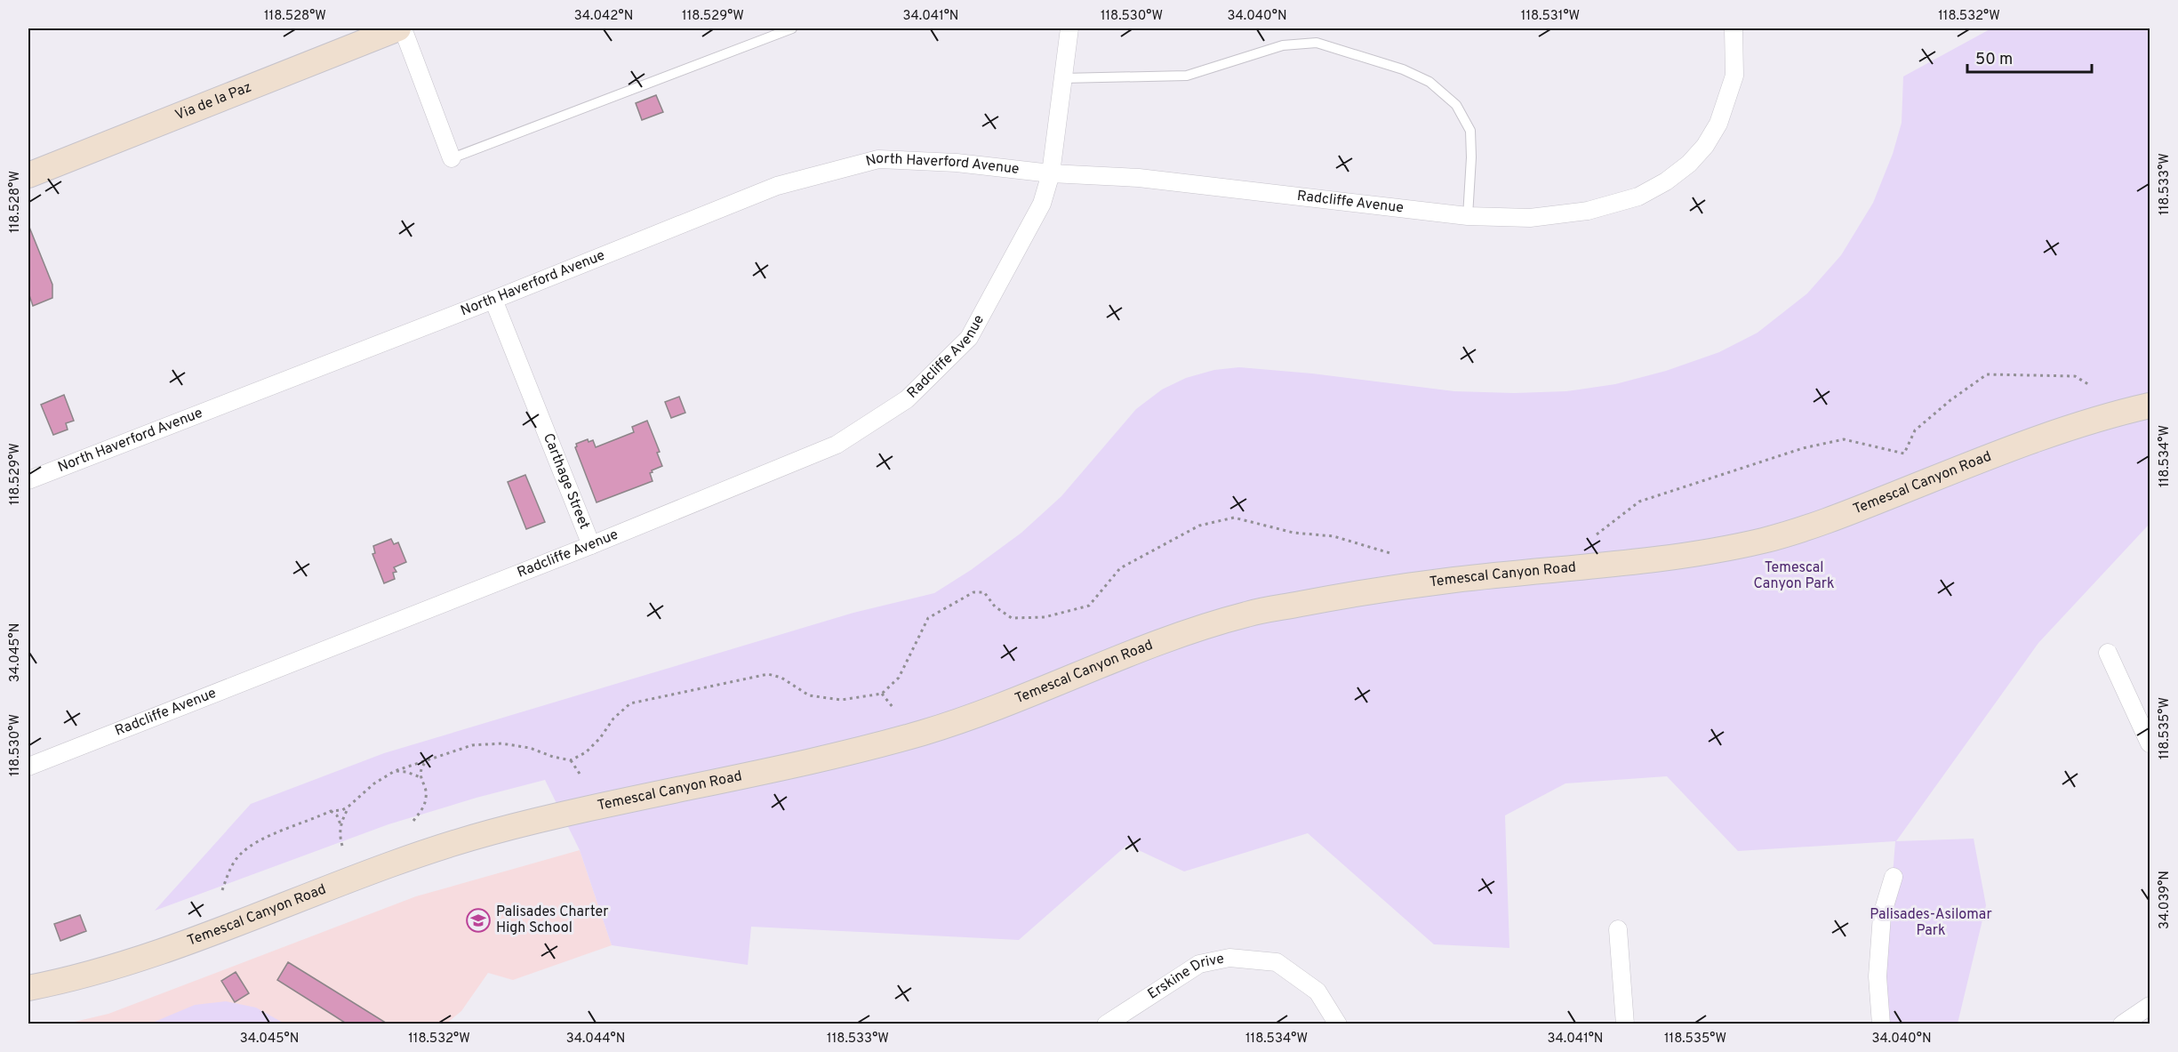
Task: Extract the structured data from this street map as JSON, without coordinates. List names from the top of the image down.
{
  "streets": {
    "main road": ["Via de la Paz", "Temescal Canyon Road"],
    "street": [
      "North Haverford Avenue",
      "Radcliffe Avenue",
      "Carthage Street",
      "Erskine Drive"
    ]
  },
  "crossings": [
    ["North Haverford Avenue", "Radcliffe Avenue"],
    ["North Haverford Avenue", "Carthage Street"],
    ["Radcliffe Avenue", "Carthage Street"]
  ],
  "parks": ["Temescal Canyon Park", "Palisades-Asilomar Park"],
  "places": {
    "school or university": ["Palisades Charter High School"]
  },
  "scale_bar": "50 m",
  "coordinates": [
    "118.528°W",
    "34.042°N",
    "118.529°W",
    "34.041°N",
    "118.530°W",
    "34.040°N",
    "118.531°W",
    "118.532°W",
    "118.533°W",
    "118.534°W",
    "34.045°N",
    "118.535°W",
    "34.039°N",
    "34.044°N"
  ]
}
